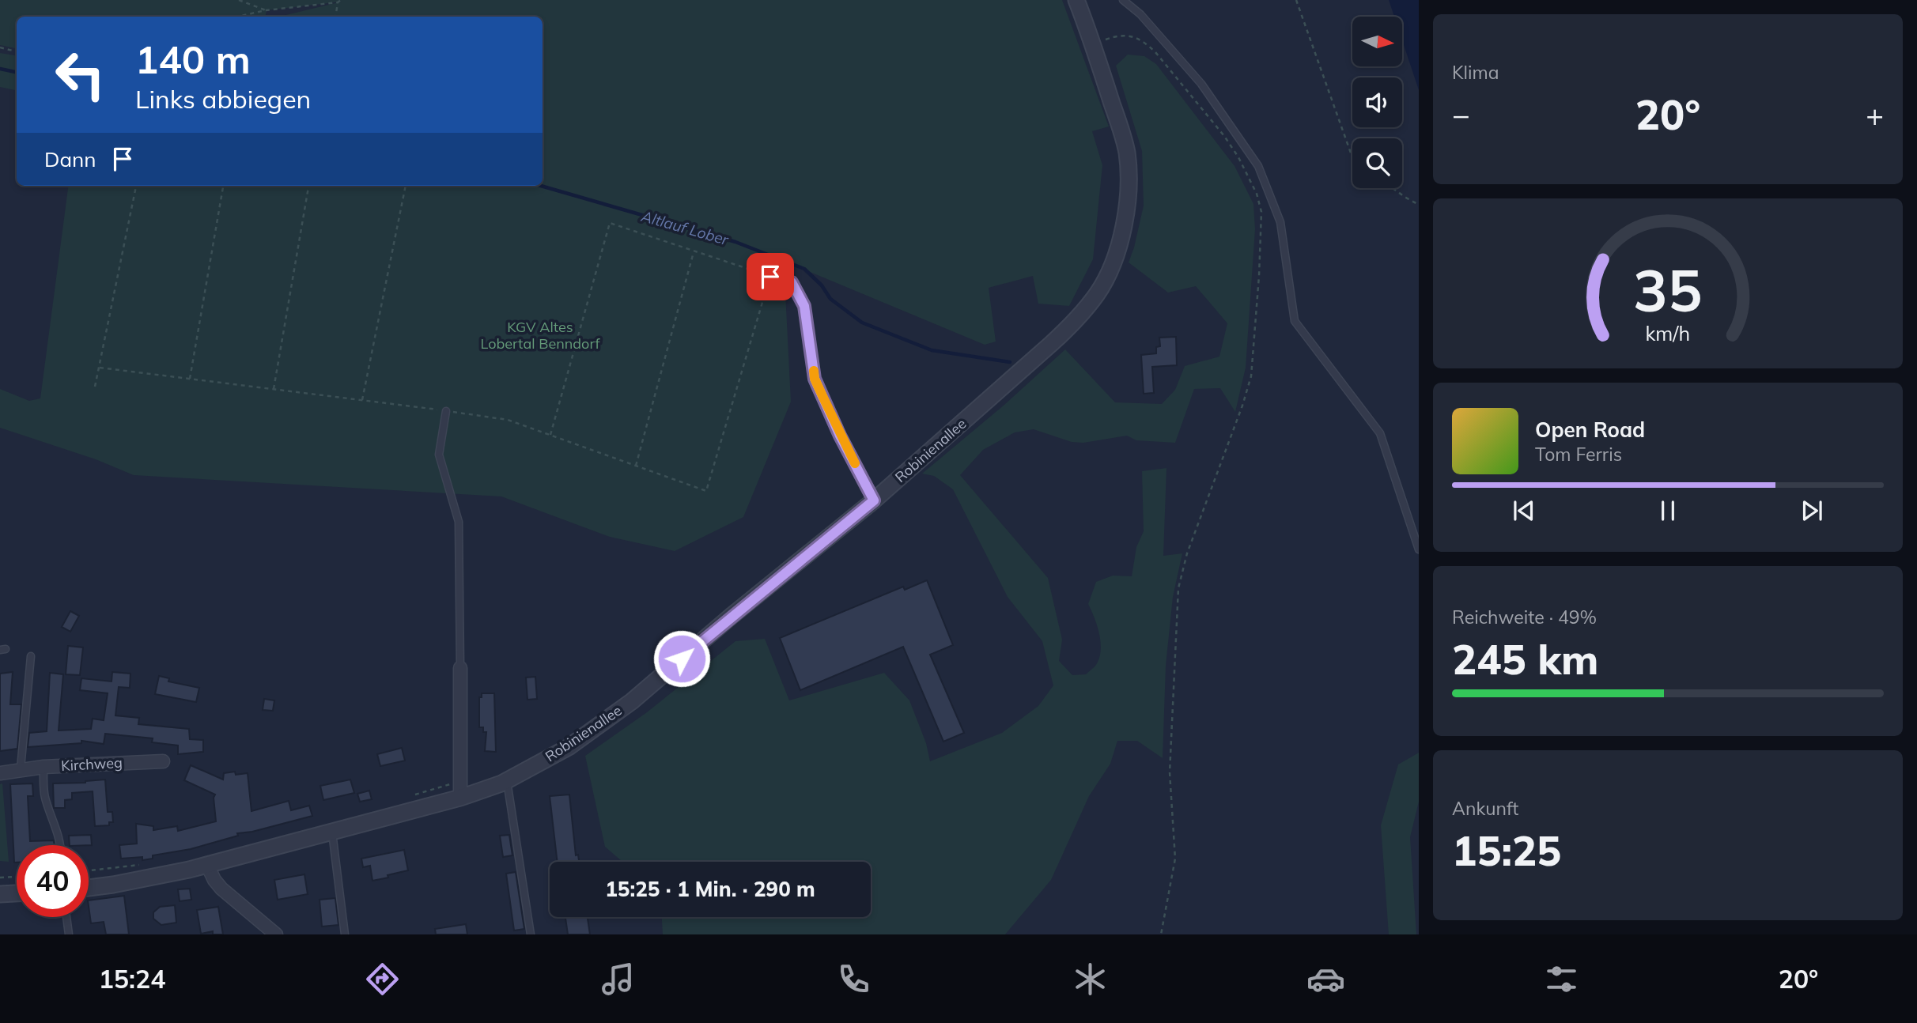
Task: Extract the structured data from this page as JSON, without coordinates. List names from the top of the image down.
{
  "streets": {
    "street": ["Robinienallee", "Kirchweg"]
  },
  "water": ["Altlauf Lober"],
  "parks": ["KGV Altes Lobertal Benndorf"],
  "north": "right",
  "page": {
    "tile": [
      "Klima",
      ["Reichweite · 49%", "245 km"],
      ["Ankunft", "15:25"]
    ],
    "turn": ["140 m", "Links abbiegen"],
    "heat": ["−", "20°", "+"],
    "then": "Dann",
    "song": ["Open Road", "Tom Ferris"],
    "limit": "40",
    "trip": "15:25 · 1 Min. · 290 m",
    "tabs": ["15:24", "20°"],
    "gauge": ["35", "km/h"]
  }
}
